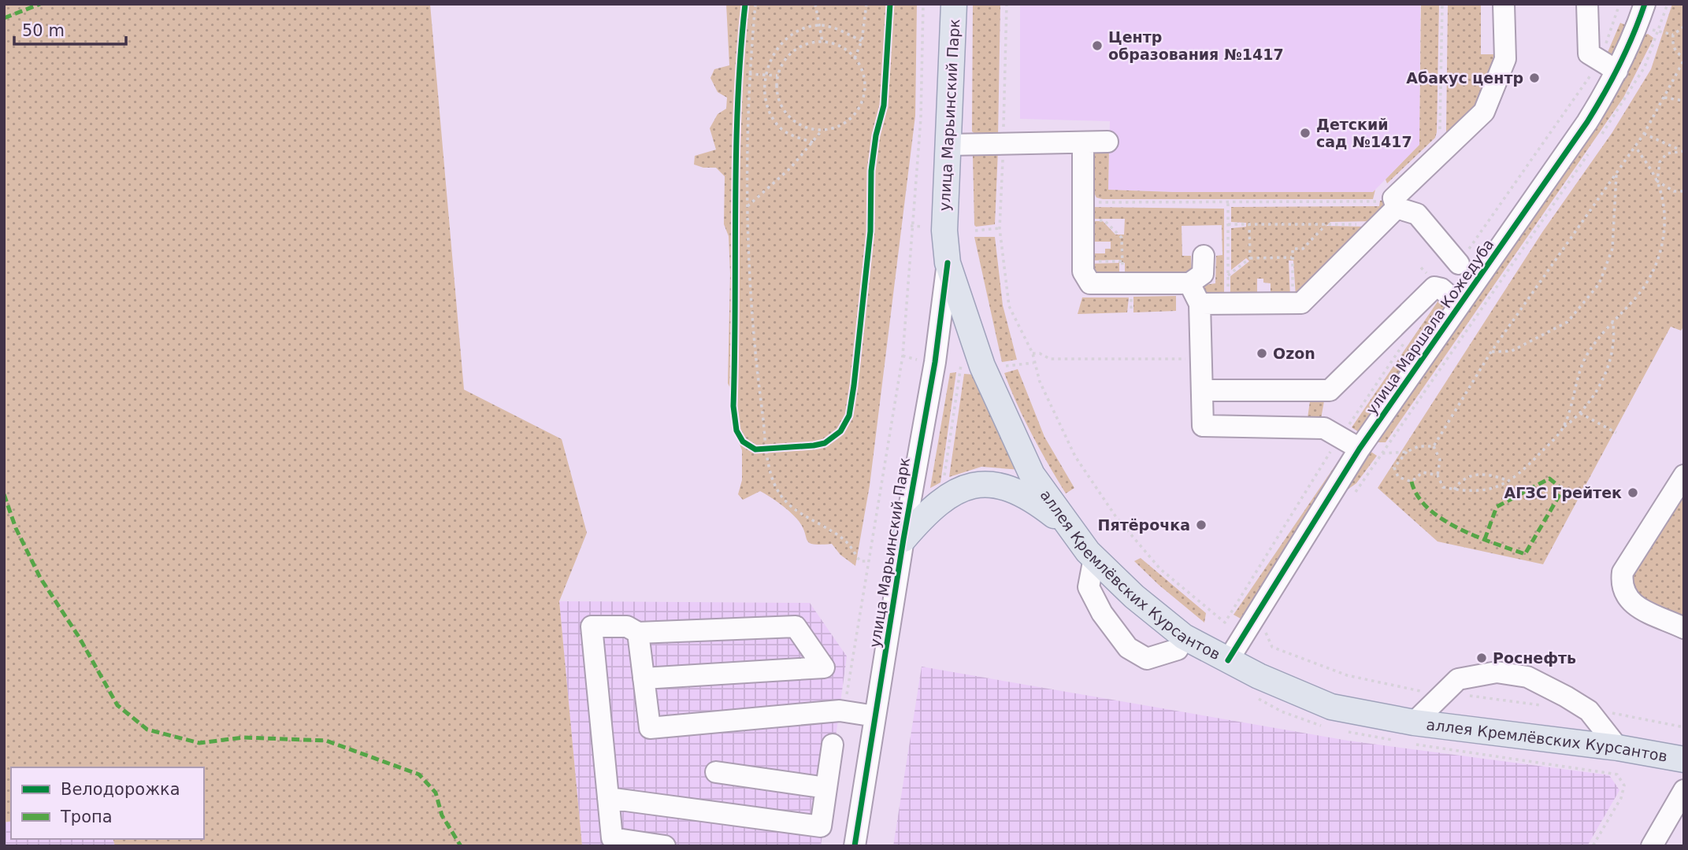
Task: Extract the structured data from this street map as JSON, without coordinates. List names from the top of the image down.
{
  "streets": {
    "main road": ["улица Марьинский Парк", "аллея Кремлёвских Курсантов"],
    "street": ["улица Маршала Кожедуба"]
  },
  "crossings": [
    ["улица Марьинский Парк", "аллея Кремлёвских Курсантов"],
    ["улица Маршала Кожедуба", "аллея Кремлёвских Курсантов"]
  ],
  "places": [
    "Центр образования №1417",
    "Абакус центр",
    "Детский сад №1417",
    "Ozon",
    "АГЗС Грейтек",
    "Пятёрочка",
    "Роснефть"
  ],
  "legend": ["Велодорожка", "Тропа"],
  "scale_bar": "50 m"
}
